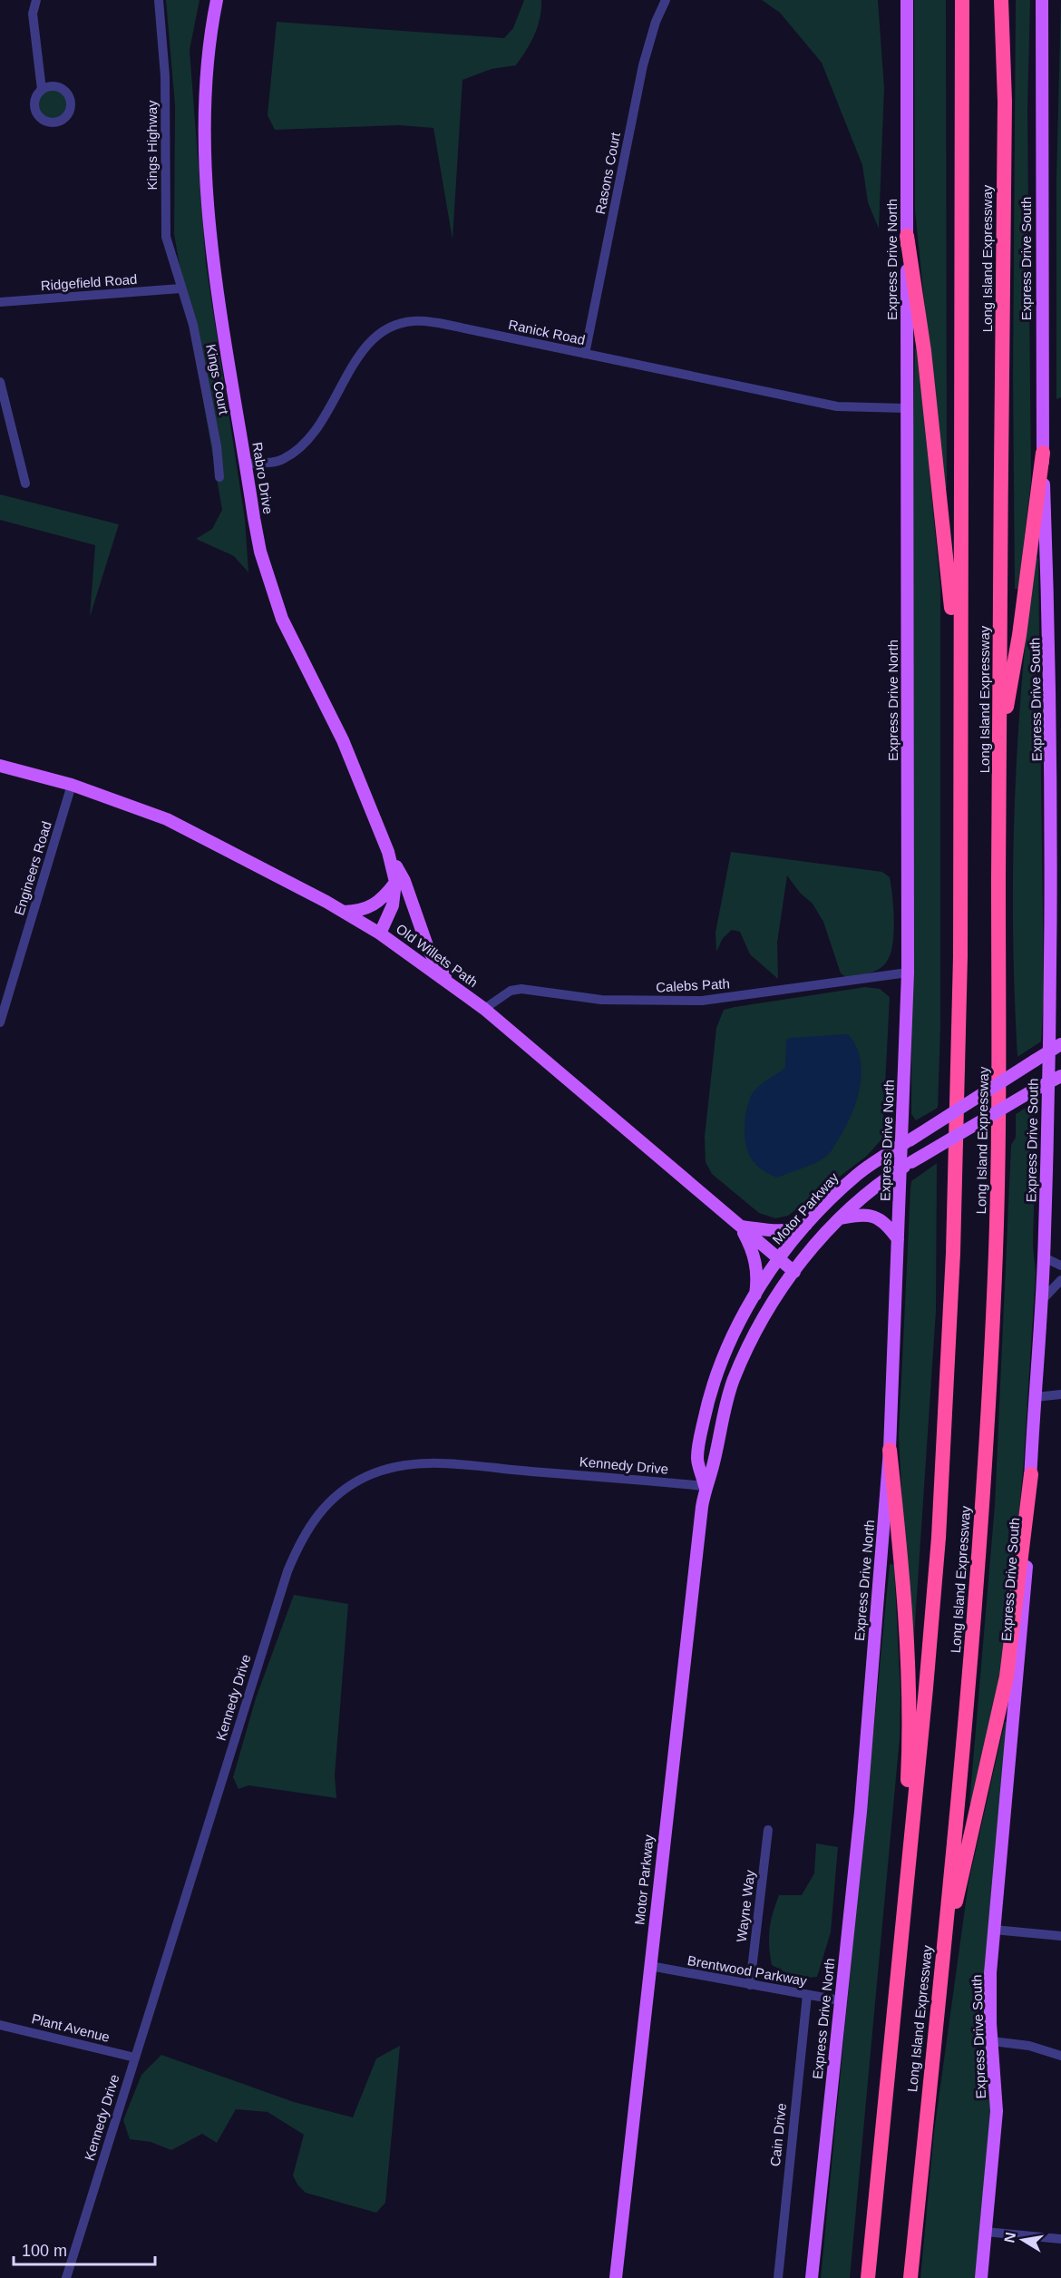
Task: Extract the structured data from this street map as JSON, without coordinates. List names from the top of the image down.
{
  "streets": {
    "highway": ["Long Island Expressway"],
    "main road": [
      "Express Drive South",
      "Express Drive North",
      "Rabro Drive",
      "Old Willets Path",
      "Motor Parkway"
    ],
    "street": [
      "Kings Highway",
      "Rasons Court",
      "Ridgefield Road",
      "Ranick Road",
      "Kings Court",
      "Engineers Road",
      "Calebs Path",
      "Kennedy Drive",
      "Wayne Way",
      "Brentwood Parkway",
      "Plant Avenue",
      "Cain Drive"
    ]
  },
  "crossings": [
    ["Kings Highway", "Ridgefield Road"],
    ["Kings Highway", "Kings Court"],
    ["Rasons Court", "Ranick Road"],
    ["Express Drive South", "Motor Parkway"],
    ["Express Drive North", "Ranick Road"],
    ["Express Drive North", "Calebs Path"],
    ["Express Drive North", "Motor Parkway"],
    ["Express Drive North", "Brentwood Parkway"],
    ["Ridgefield Road", "Kings Court"],
    ["Ranick Road", "Rabro Drive"],
    ["Rabro Drive", "Old Willets Path"],
    ["Engineers Road", "Old Willets Path"],
    ["Old Willets Path", "Calebs Path"],
    ["Old Willets Path", "Motor Parkway"],
    ["Motor Parkway", "Kennedy Drive"],
    ["Motor Parkway", "Brentwood Parkway"],
    ["Kennedy Drive", "Plant Avenue"],
    ["Wayne Way", "Brentwood Parkway"],
    ["Brentwood Parkway", "Cain Drive"]
  ],
  "scale_bar": "100 m",
  "north": "left"
}
